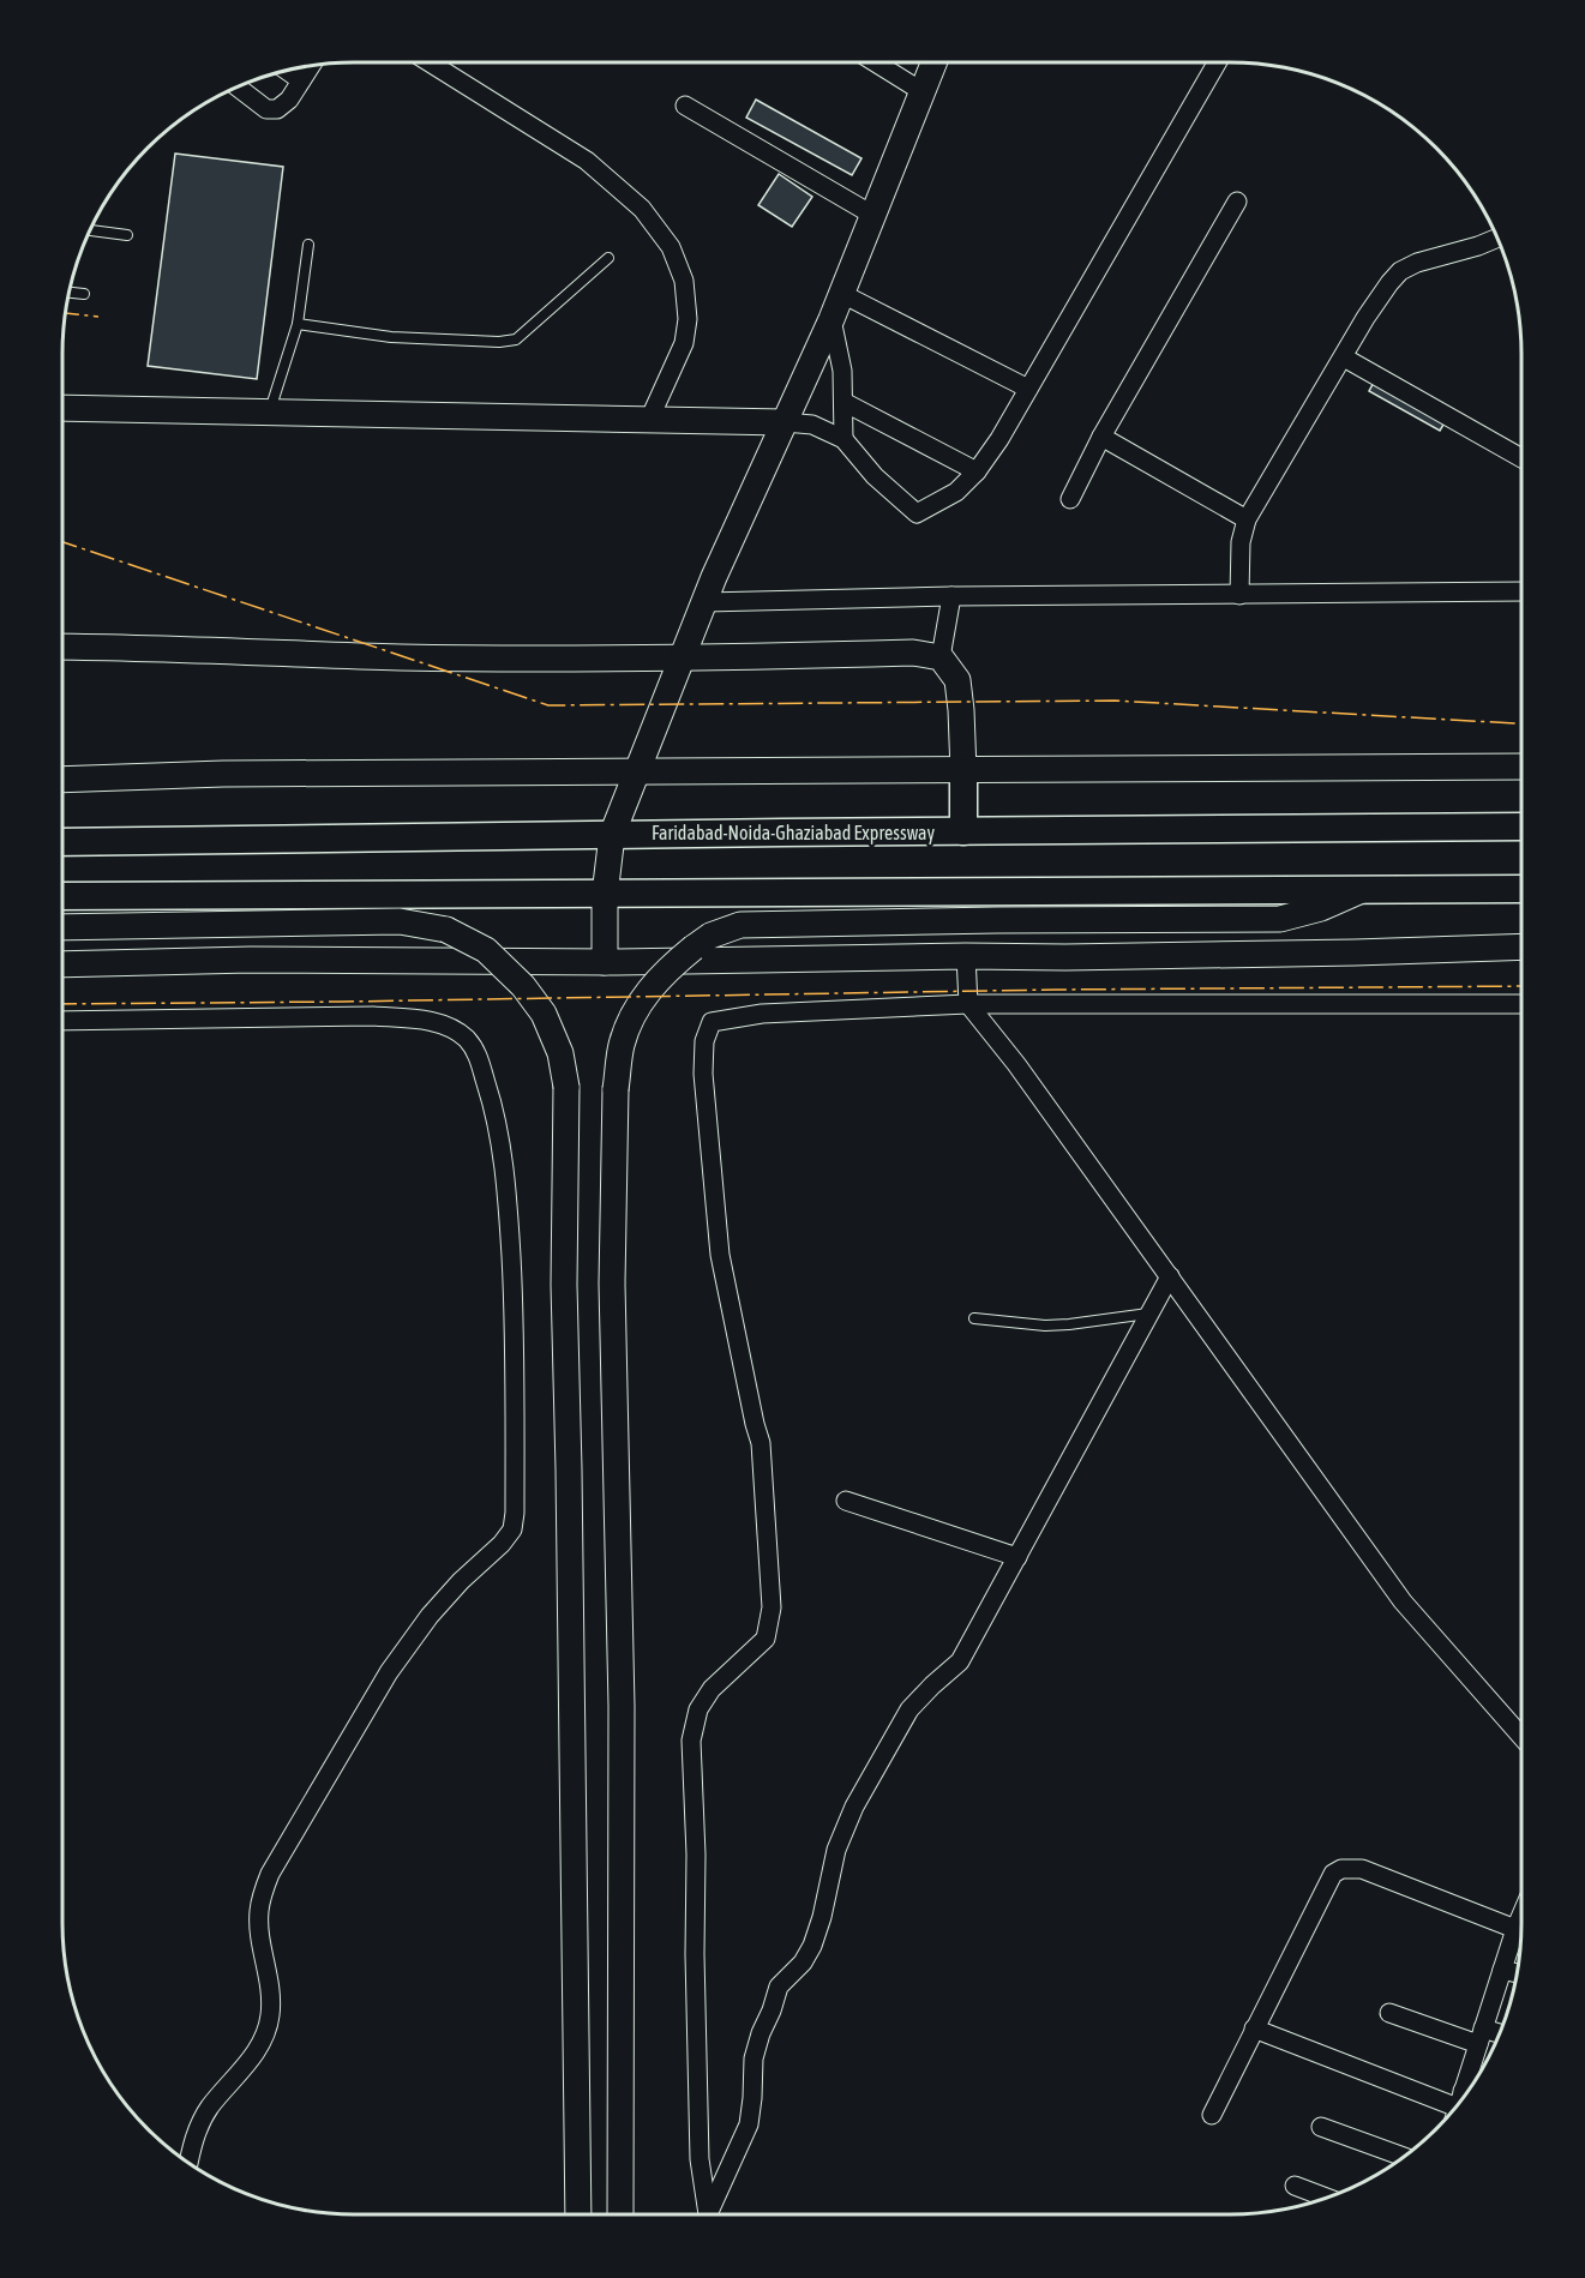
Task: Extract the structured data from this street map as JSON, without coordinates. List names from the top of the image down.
{
  "streets": {
    "main road": ["Faridabad-Noida-Ghaziabad Expressway"]
  }
}
